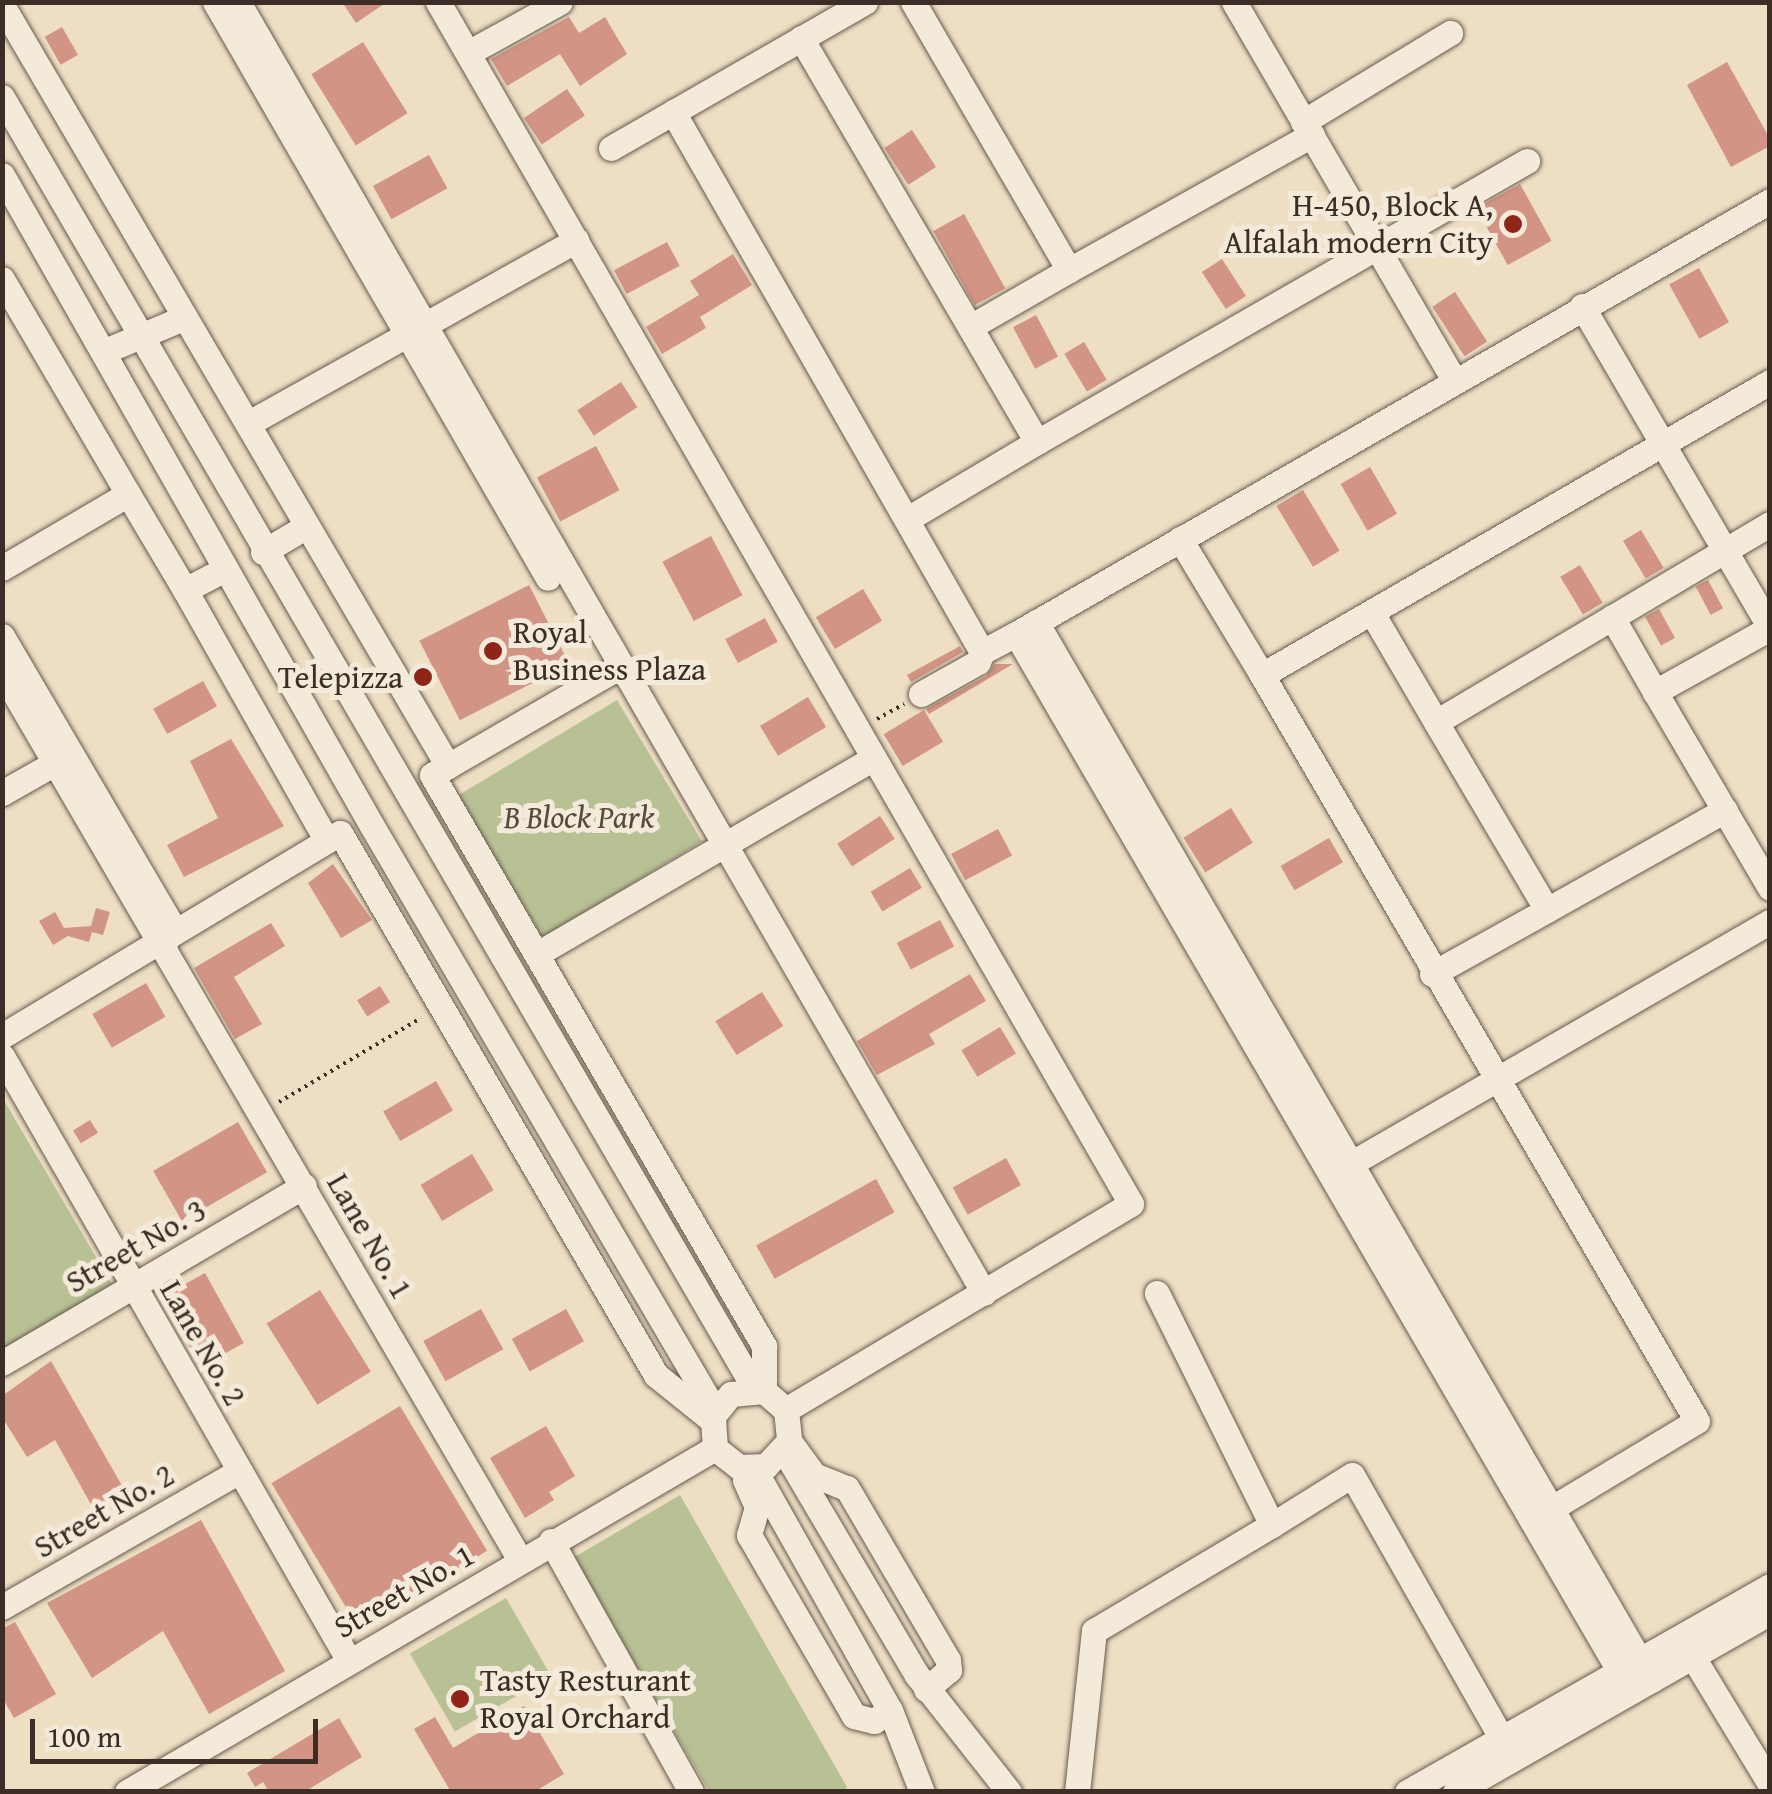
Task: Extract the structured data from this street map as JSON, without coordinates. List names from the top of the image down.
{
  "streets": {
    "street": [
      "Lane No. 1",
      "Street No. 3",
      "Lane No. 2",
      "Street No. 2",
      "Street No. 1"
    ]
  },
  "crossings": [
    ["Lane No. 1", "Street No. 3"],
    ["Lane No. 1", "Street No. 1"],
    ["Street No. 3", "Lane No. 2"],
    ["Lane No. 2", "Street No. 2"],
    ["Lane No. 2", "Street No. 1"]
  ],
  "parks": ["B Block Park"],
  "places": [
    "H-450, Block A, Alfalah modern City",
    "Royal Business Plaza",
    "Telepizza",
    "Tasty Resturant Royal Orchard"
  ],
  "scale_bar": "100 m"
}
